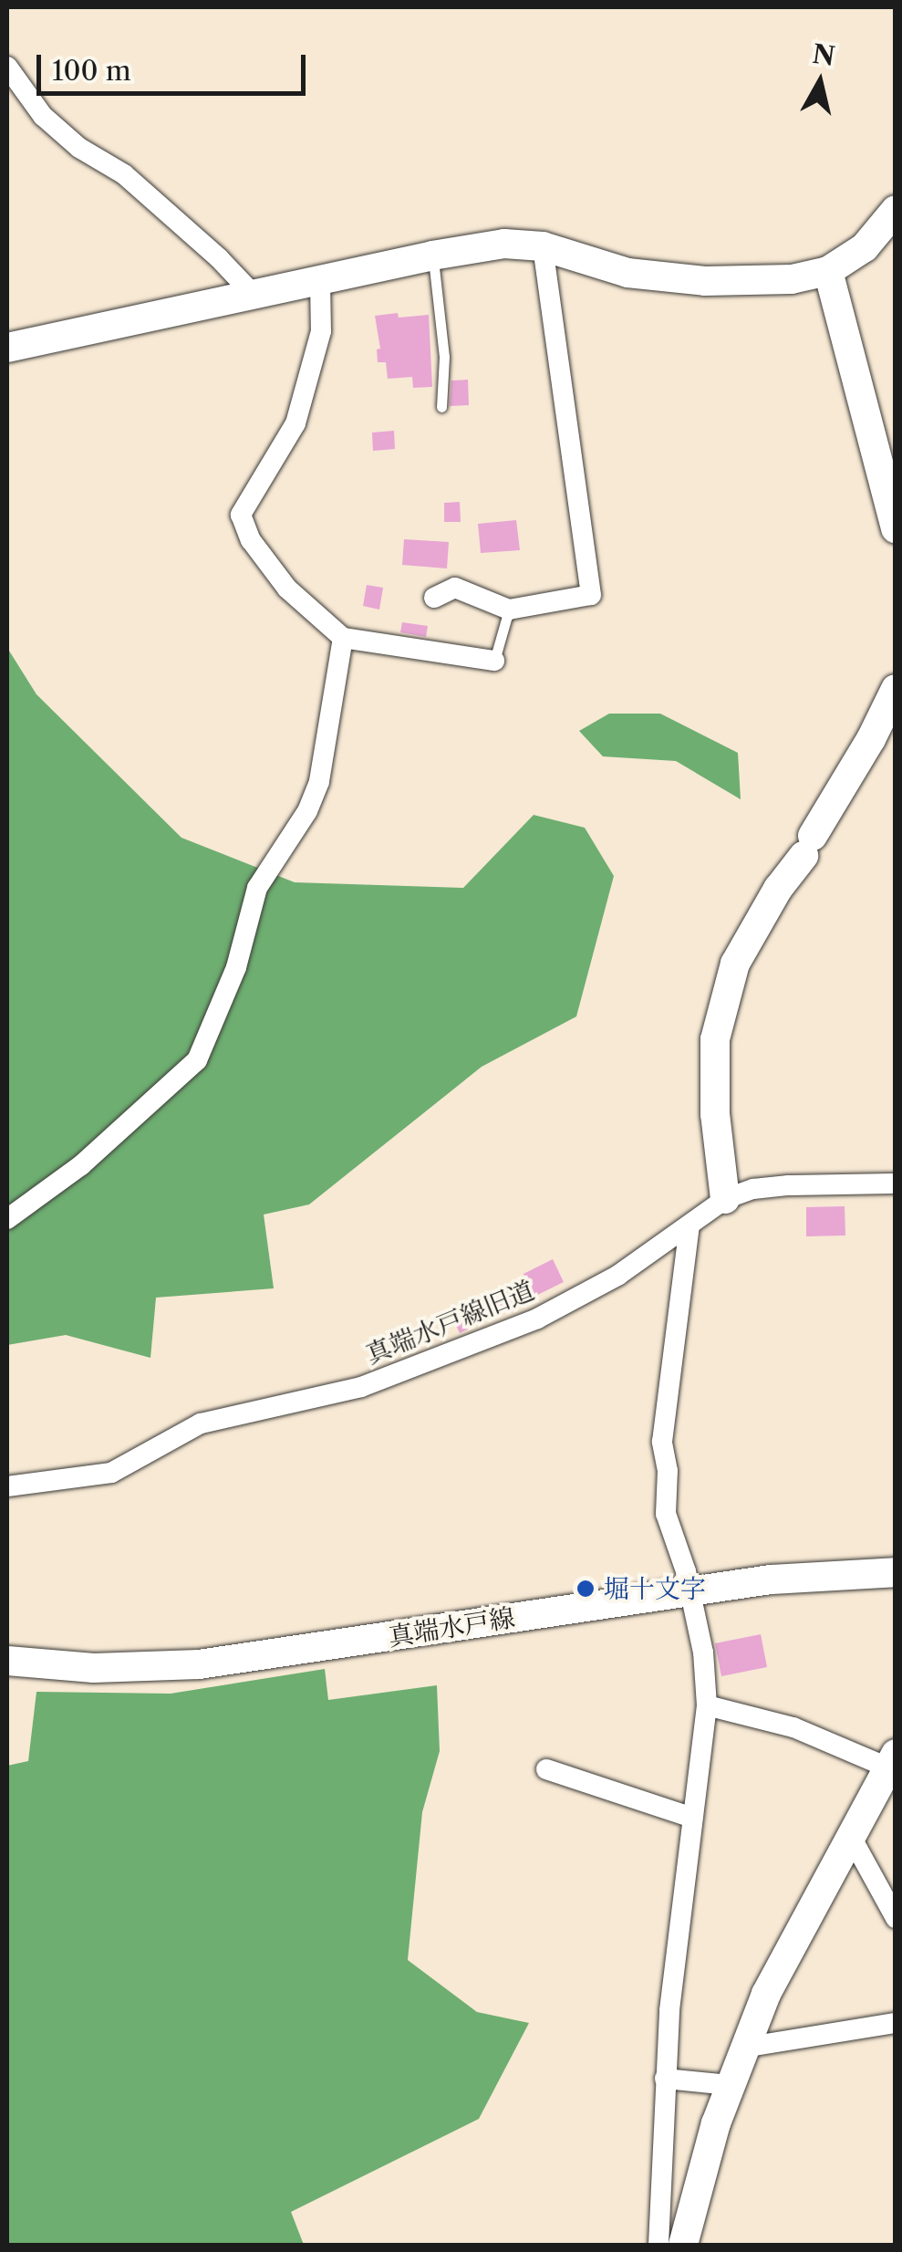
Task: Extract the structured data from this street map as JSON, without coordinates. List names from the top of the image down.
{
  "streets": {
    "street": ["真端水戸線旧道", "真端水戸線"]
  },
  "places": ["堀十文字"],
  "scale_bar": "100 m",
  "north": "top"
}
